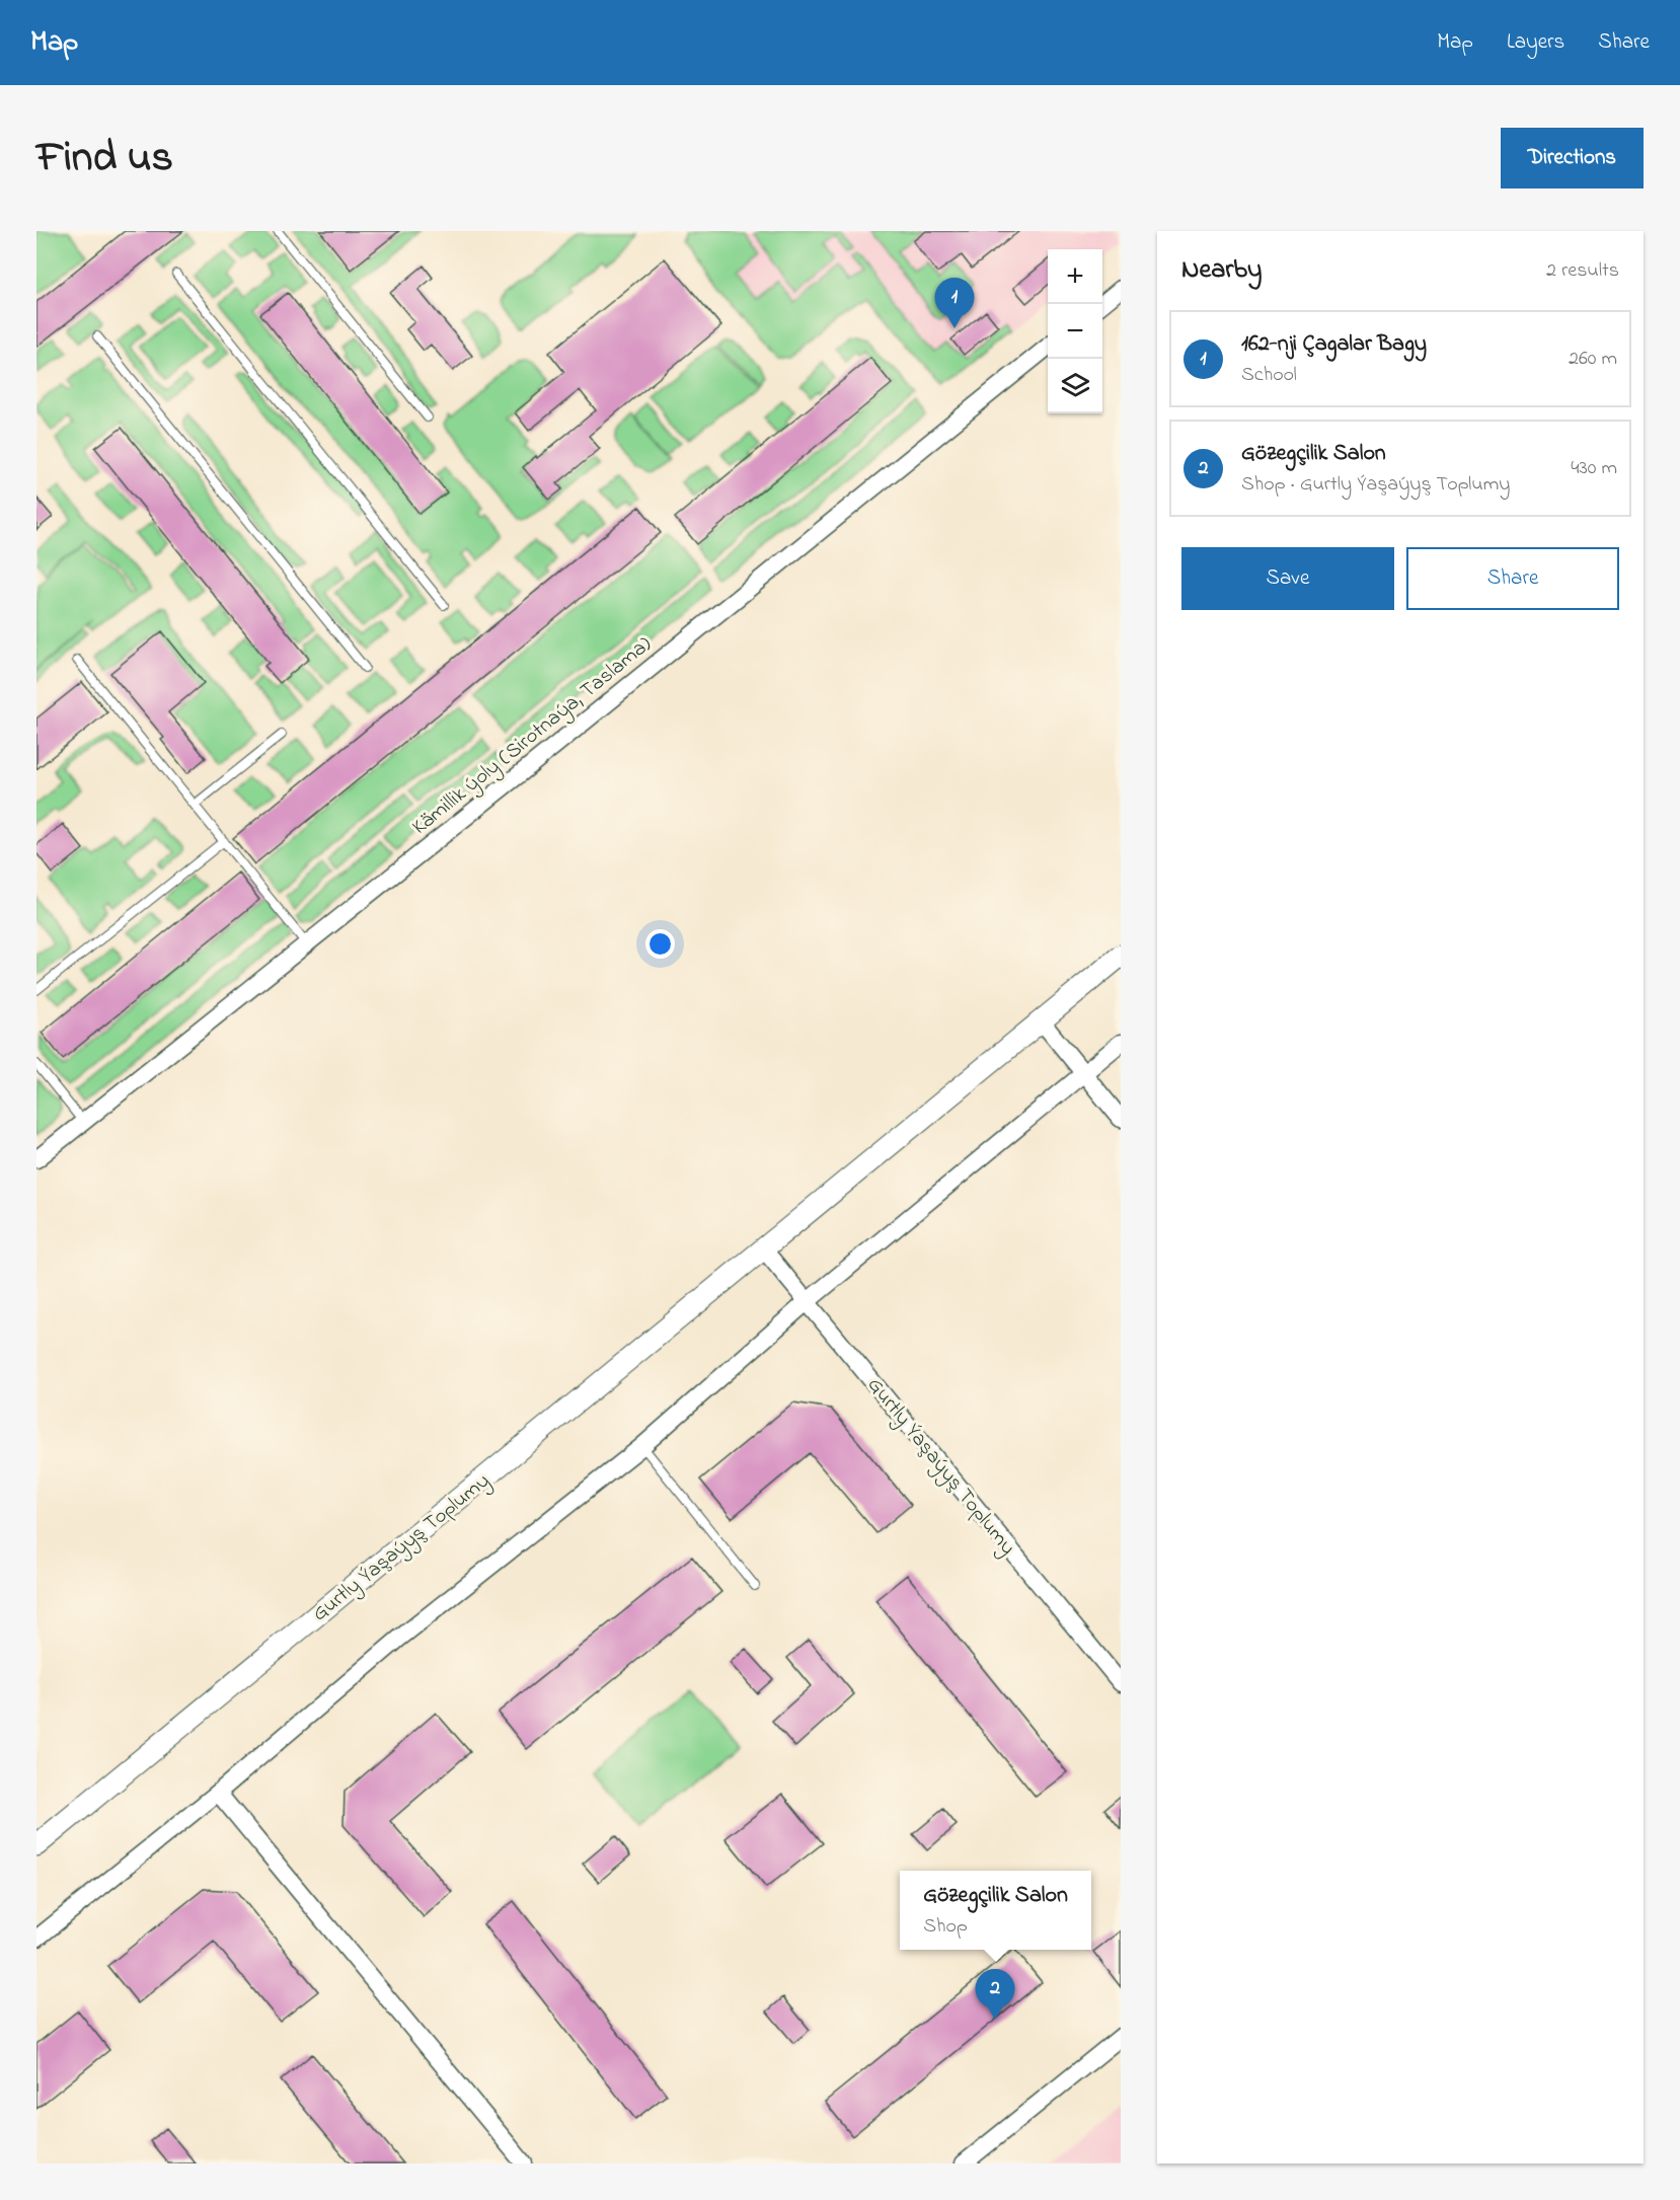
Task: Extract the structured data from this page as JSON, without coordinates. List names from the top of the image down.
{
  "streets": {
    "street": ["Kämillik ýoly (Sirotnaýa, Taslama)", "Gurtly Ýaşaýyş Toplumy"]
  },
  "page": {
    "header": "Map",
    "nav": ["Map", "Layers", "Share"],
    "title": "Find us",
    "buttons": [
      "Directions",
      ["Save", "Share"]
    ],
    "heading": ["Nearby", "2 results"],
    "map_buttons": ["+", "−"],
    "pins": ["1", "2"],
    "list": [
      {
        "mark": "1",
        "name": "162-nji Çagalar Bagy",
        "note": "School",
        "value": "260 m"
      },
      {
        "mark": "2",
        "name": "Gözegçilik Salon",
        "note": "Shop · Gurtly Ýaşaýyş Toplumy",
        "value": "430 m"
      }
    ],
    "popup": ["Gözegçilik Salon", "Shop"]
  }
}
